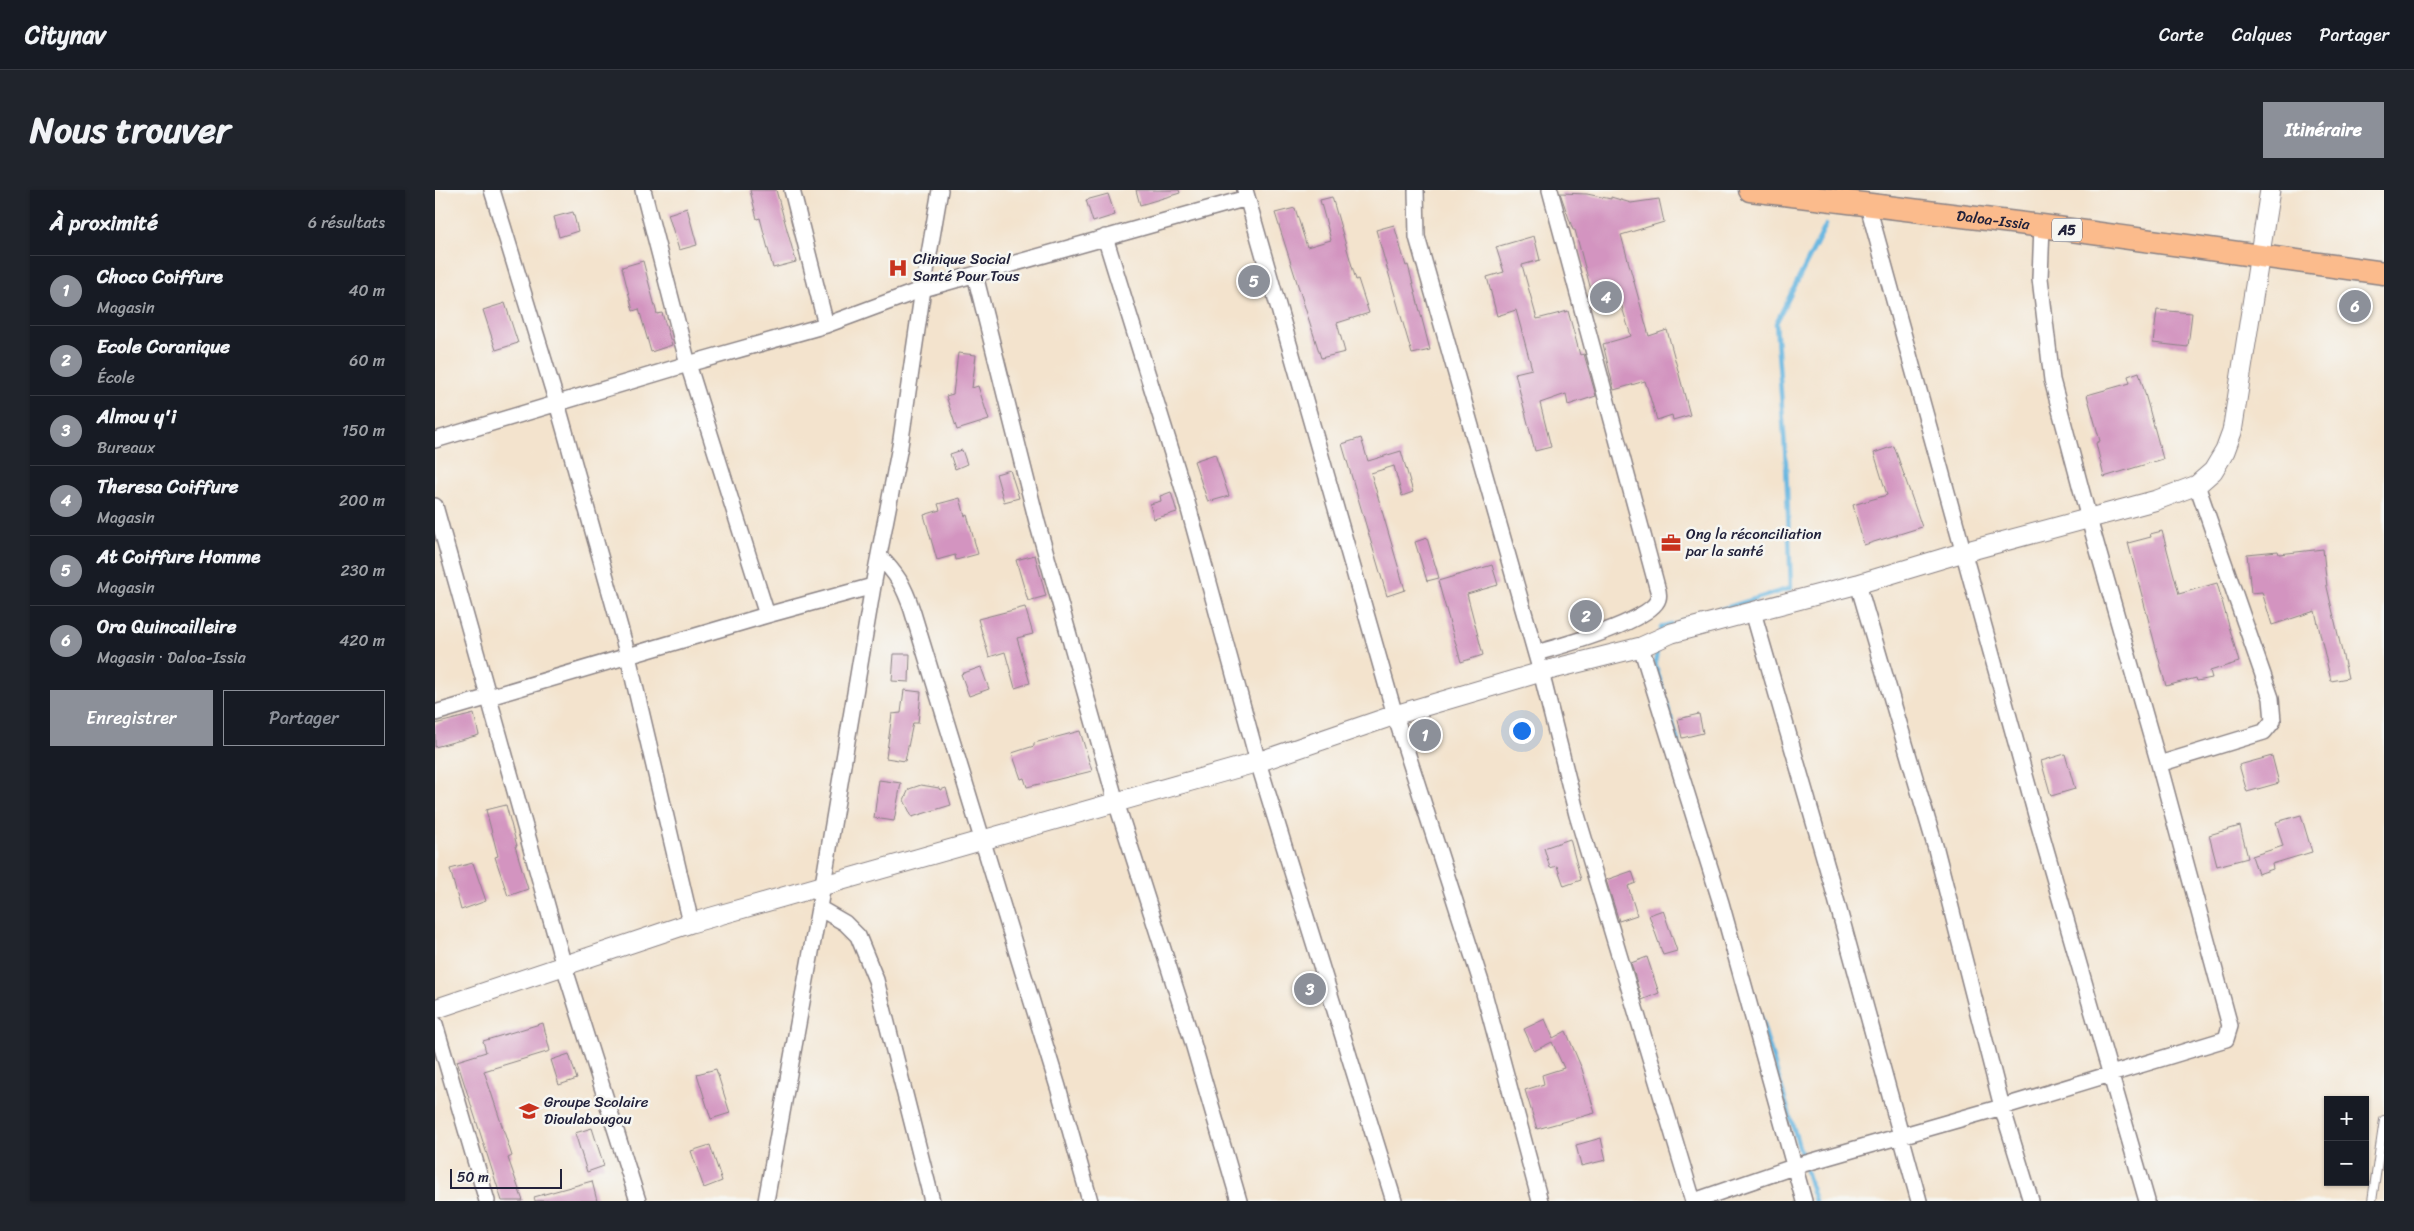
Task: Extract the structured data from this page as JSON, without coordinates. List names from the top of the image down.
{
  "streets": {
    "main road": ["Daloa-Issia", "A5"]
  },
  "places": {
    "hospital": ["Clinique Social Santé Pour Tous"],
    "office": ["Ong la réconciliation par la santé"],
    "school or university": ["Groupe Scolaire Dioulabougou"]
  },
  "scale_bar": "50 m",
  "page": {
    "header": "Citynav",
    "nav": ["Carte", "Calques", "Partager"],
    "title": "Nous trouver",
    "buttons": [
      "Itinéraire",
      ["Enregistrer", "Partager"]
    ],
    "heading": ["À proximité", "6 résultats"],
    "list": [
      {
        "mark": "1",
        "name": "Choco Coiffure",
        "note": "Magasin",
        "value": "40 m"
      },
      {
        "mark": "2",
        "name": "Ecole Coranique",
        "note": "École",
        "value": "60 m"
      },
      {
        "mark": "3",
        "name": "Almou y'i",
        "note": "Bureaux",
        "value": "150 m"
      },
      {
        "mark": "4",
        "name": "Theresa Coiffure",
        "note": "Magasin",
        "value": "200 m"
      },
      {
        "mark": "5",
        "name": "At Coiffure Homme",
        "note": "Magasin",
        "value": "230 m"
      },
      {
        "mark": "6",
        "name": "Ora Quincailleire",
        "note": "Magasin · Daloa-Issia",
        "value": "420 m"
      }
    ],
    "pins": [
      "5",
      "4",
      "6",
      "2",
      "1",
      "3"
    ],
    "map_buttons": ["+", "−"],
    "scale": "50 m"
  }
}
